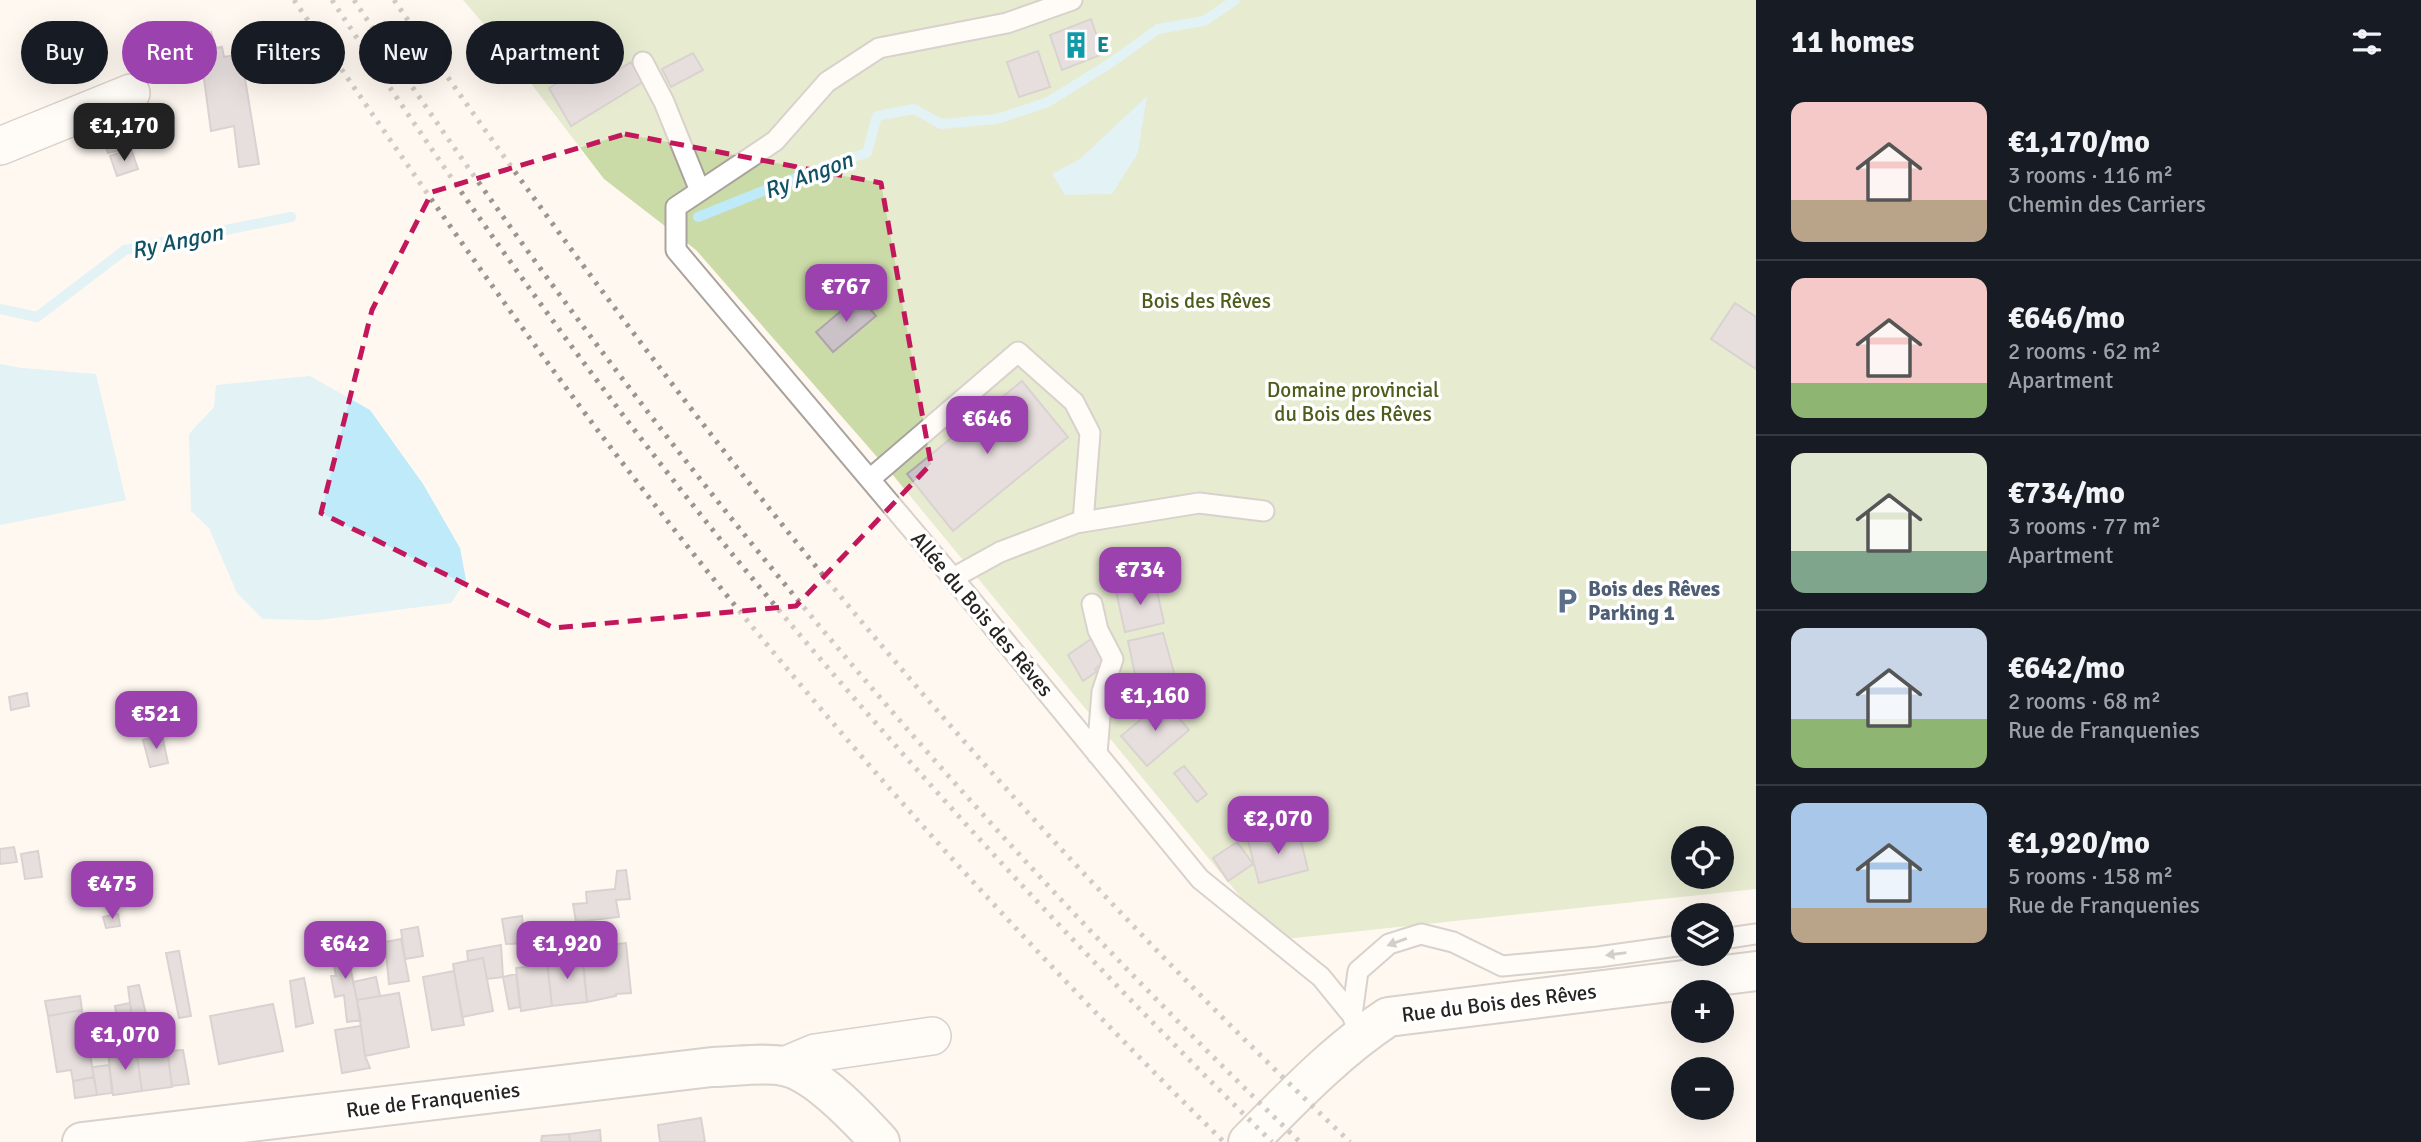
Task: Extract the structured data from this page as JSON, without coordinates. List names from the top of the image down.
{
  "streets": {
    "street": ["Rue du Bois des Rêves", "Rue de Franquenies"],
    "lane": ["Allée du Bois des Rêves"]
  },
  "crossings": [
    ["Allée du Bois des Rêves", "Rue du Bois des Rêves"]
  ],
  "water": ["Ry Angon"],
  "parks": ["Bois des Rêves", "Domaine provincial du Bois des Rêves"],
  "places": {
    "building": ["E"],
    "parking": ["Bois des Rêves Parking 1"]
  },
  "page": {
    "heading": "11 homes",
    "chip": [
      "Buy",
      "Rent",
      "Filters",
      "New",
      "Apartment"
    ],
    "list": [
      {
        "name": "€1,170/mo",
        "note": "3 rooms · 116 m² · Chemin des Carriers"
      },
      {
        "name": "€646/mo",
        "note": "2 rooms · 62 m² · Apartment"
      },
      {
        "name": "€734/mo",
        "note": "3 rooms · 77 m² · Apartment"
      },
      {
        "name": "€642/mo",
        "note": "2 rooms · 68 m² · Rue de Franquenies"
      },
      {
        "name": "€1,920/mo",
        "note": "5 rooms · 158 m² · Rue de Franquenies"
      }
    ],
    "price": [
      "€1,170",
      "€767",
      "€646",
      "€734",
      "€1,160",
      "€521",
      "€2,070",
      "€475",
      "€642",
      "€1,920",
      "€1,070"
    ],
    "map_buttons": ["+", "−"]
  }
}
